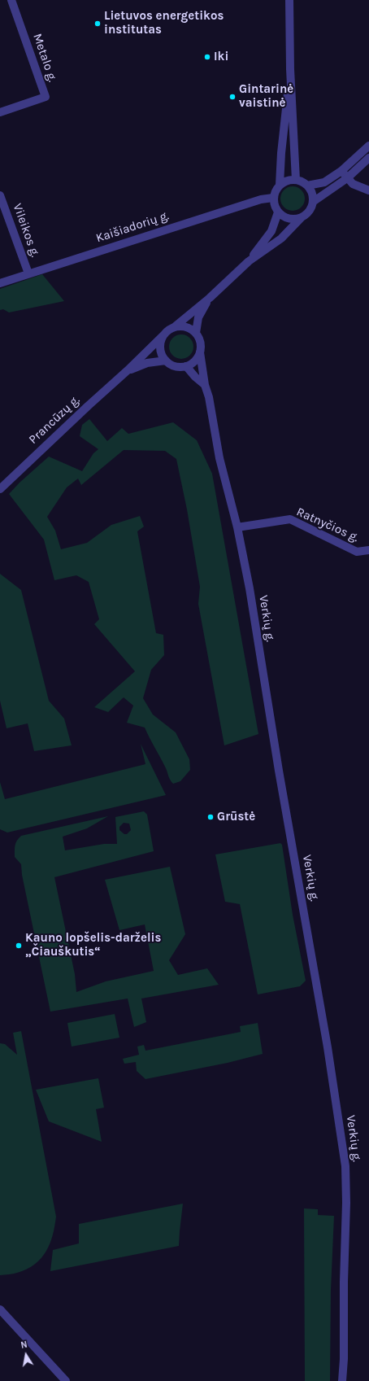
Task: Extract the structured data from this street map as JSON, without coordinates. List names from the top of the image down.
{
  "streets": {
    "street": [
      "Metalo g.",
      "Kaišiadorių g.",
      "Vileikos g.",
      "Prancūzų g.",
      "Ratnyčios g.",
      "Verkių g."
    ]
  },
  "crossings": [
    ["Kaišiadorių g.", "Vileikos g."],
    ["Prancūzų g.", "Verkių g."],
    ["Ratnyčios g.", "Verkių g."]
  ],
  "places": [
    "Lietuvos energetikos institutas",
    "Iki",
    "Gintarinė vaistinė",
    "Grūstė",
    "Kauno lopšelis-darželis „Čiauškutis“"
  ],
  "north": "top"
}
